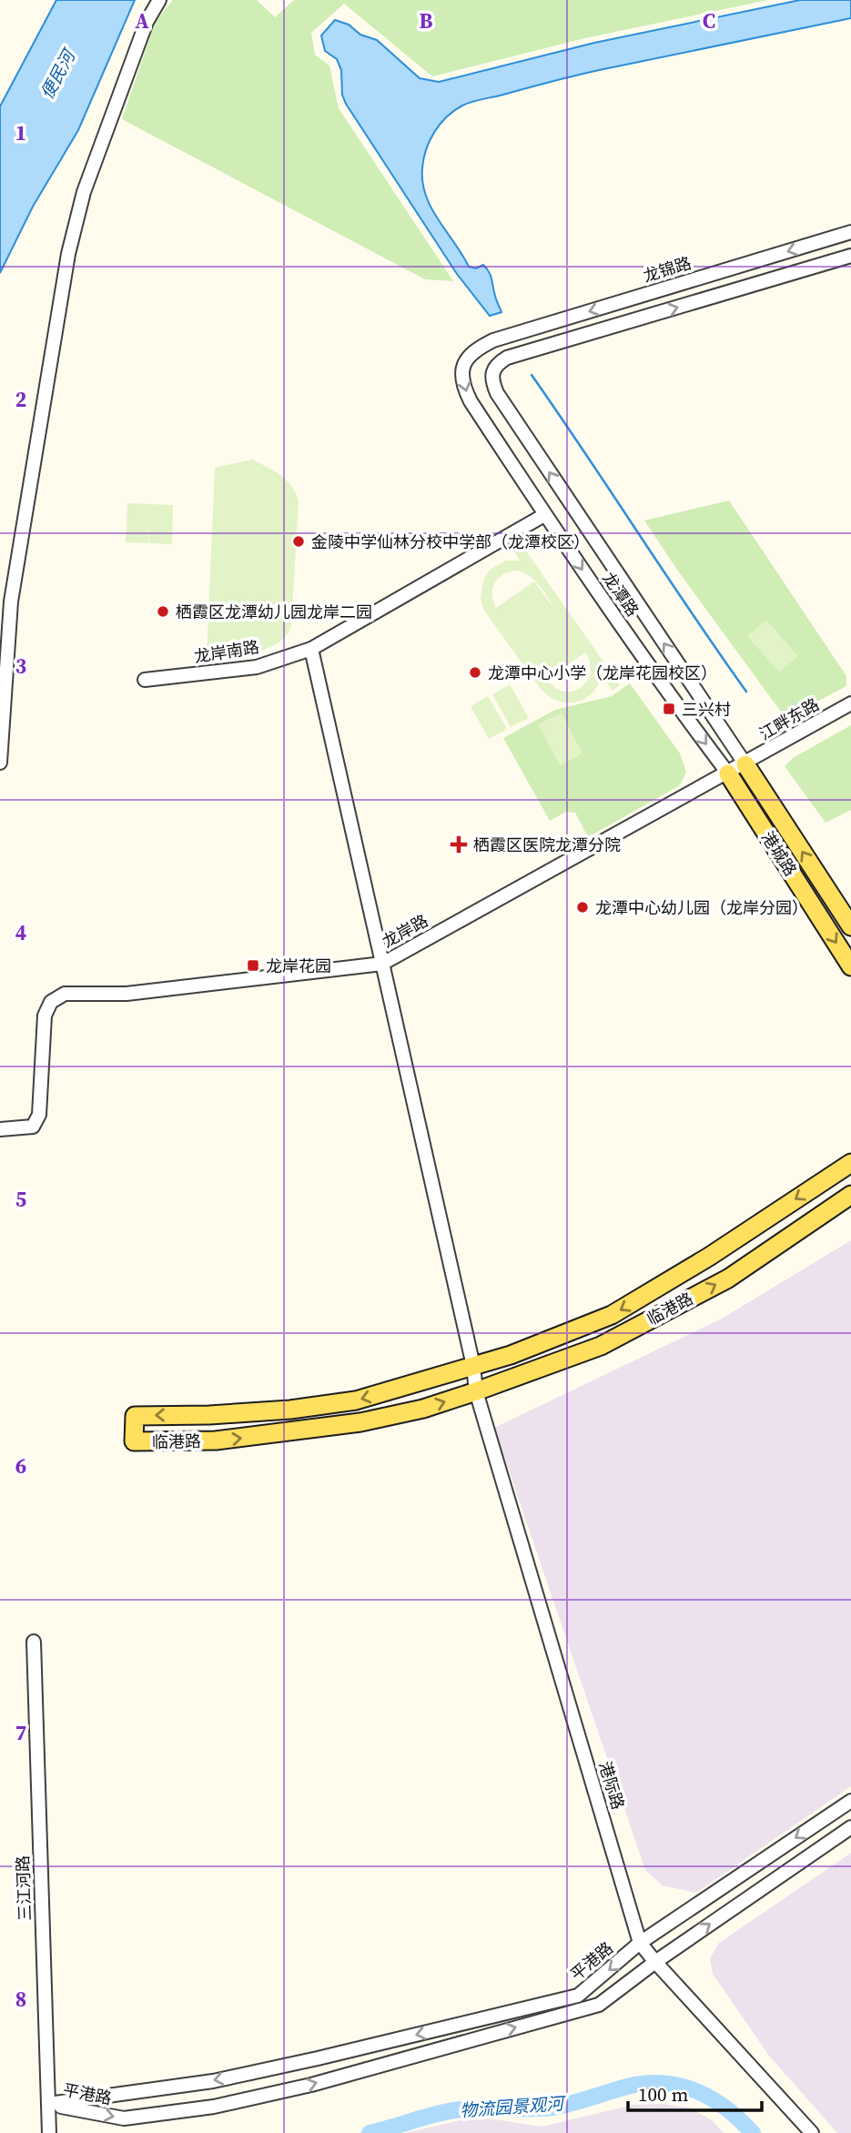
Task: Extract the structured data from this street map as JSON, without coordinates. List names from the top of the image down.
{
  "streets": {
    "main road": ["港城路", "临港路"],
    "street": [
      "龙锦路",
      "龙潭路",
      "龙岸南路",
      "江畔东路",
      "龙岸路",
      "港际路",
      "三江河路",
      "平港路"
    ]
  },
  "crossings": [
    ["龙锦路", "龙潭路"],
    ["龙潭路", "龙岸南路"],
    ["龙潭路", "江畔东路"],
    ["龙潭路", "港城路"],
    ["龙潭路", "龙岸路"],
    ["龙岸南路", "港际路"],
    ["江畔东路", "港城路"],
    ["江畔东路", "龙岸路"],
    ["港城路", "龙岸路"],
    ["龙岸路", "港际路"],
    ["临港路", "港际路"],
    ["港际路", "平港路"],
    ["三江河路", "平港路"]
  ],
  "one_way": ["龙锦路"],
  "water": ["便民河", "物流园景观河"],
  "places": {
    "other": [
      "金陵中学仙林分校中学部（龙潭校区）",
      "栖霞区龙潭幼儿园龙岸二园",
      "龙潭中心小学（龙岸花园校区）",
      "龙潭中心幼儿园（龙岸分园）"
    ],
    "transit": ["三兴村", "龙岸花园"],
    "health": ["栖霞区医院龙潭分院"]
  },
  "scale_bar": "100 m",
  "grid": {
    "columns": ["A", "B", "C"],
    "rows": [
      "1",
      "2",
      "3",
      "4",
      "5",
      "6",
      "7",
      "8"
    ]
  }
}
